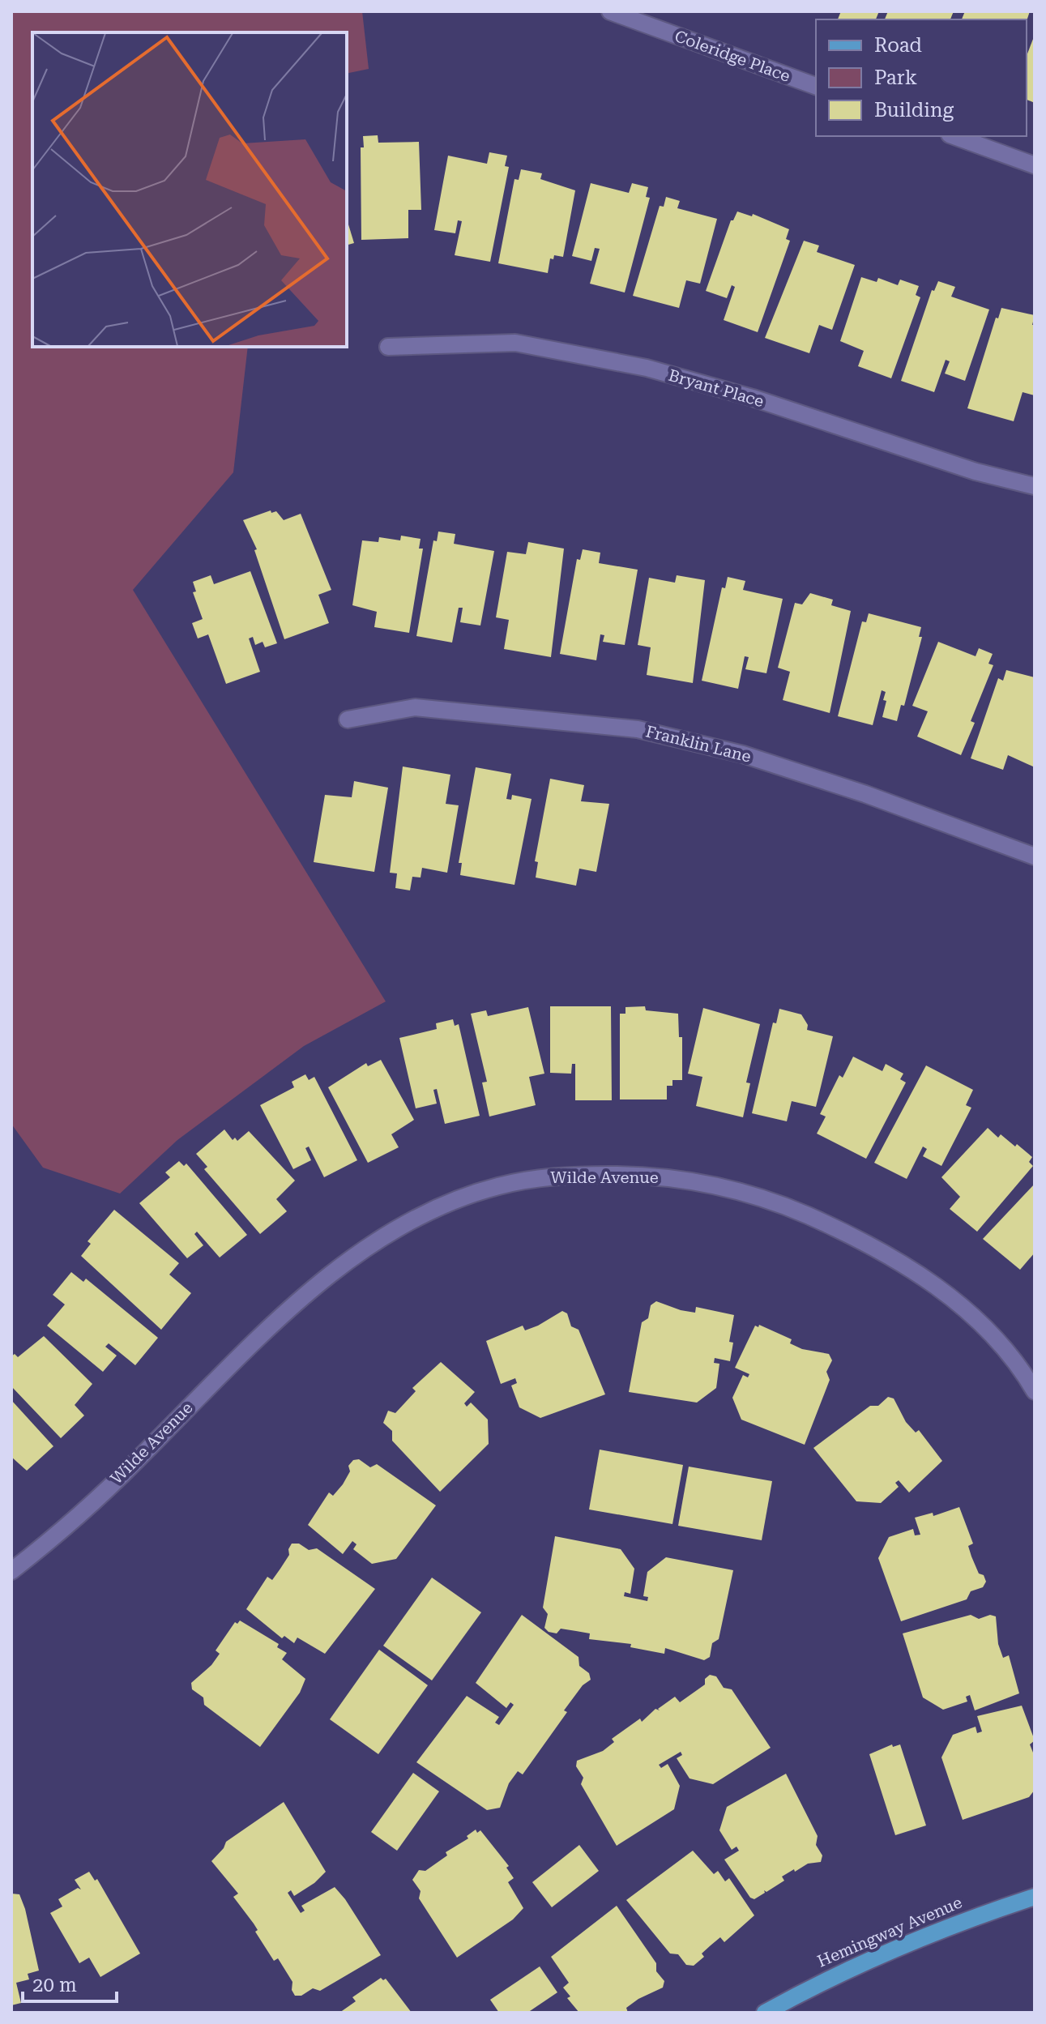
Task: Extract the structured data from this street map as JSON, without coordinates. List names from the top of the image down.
{
  "streets": {
    "main road": ["Hemingway Avenue"],
    "street": [
      "Coleridge Place",
      "Bryant Place",
      "Franklin Lane",
      "Wilde Avenue"
    ]
  },
  "legend": ["Road", "Park", "Building"],
  "scale_bar": "20 m"
}
